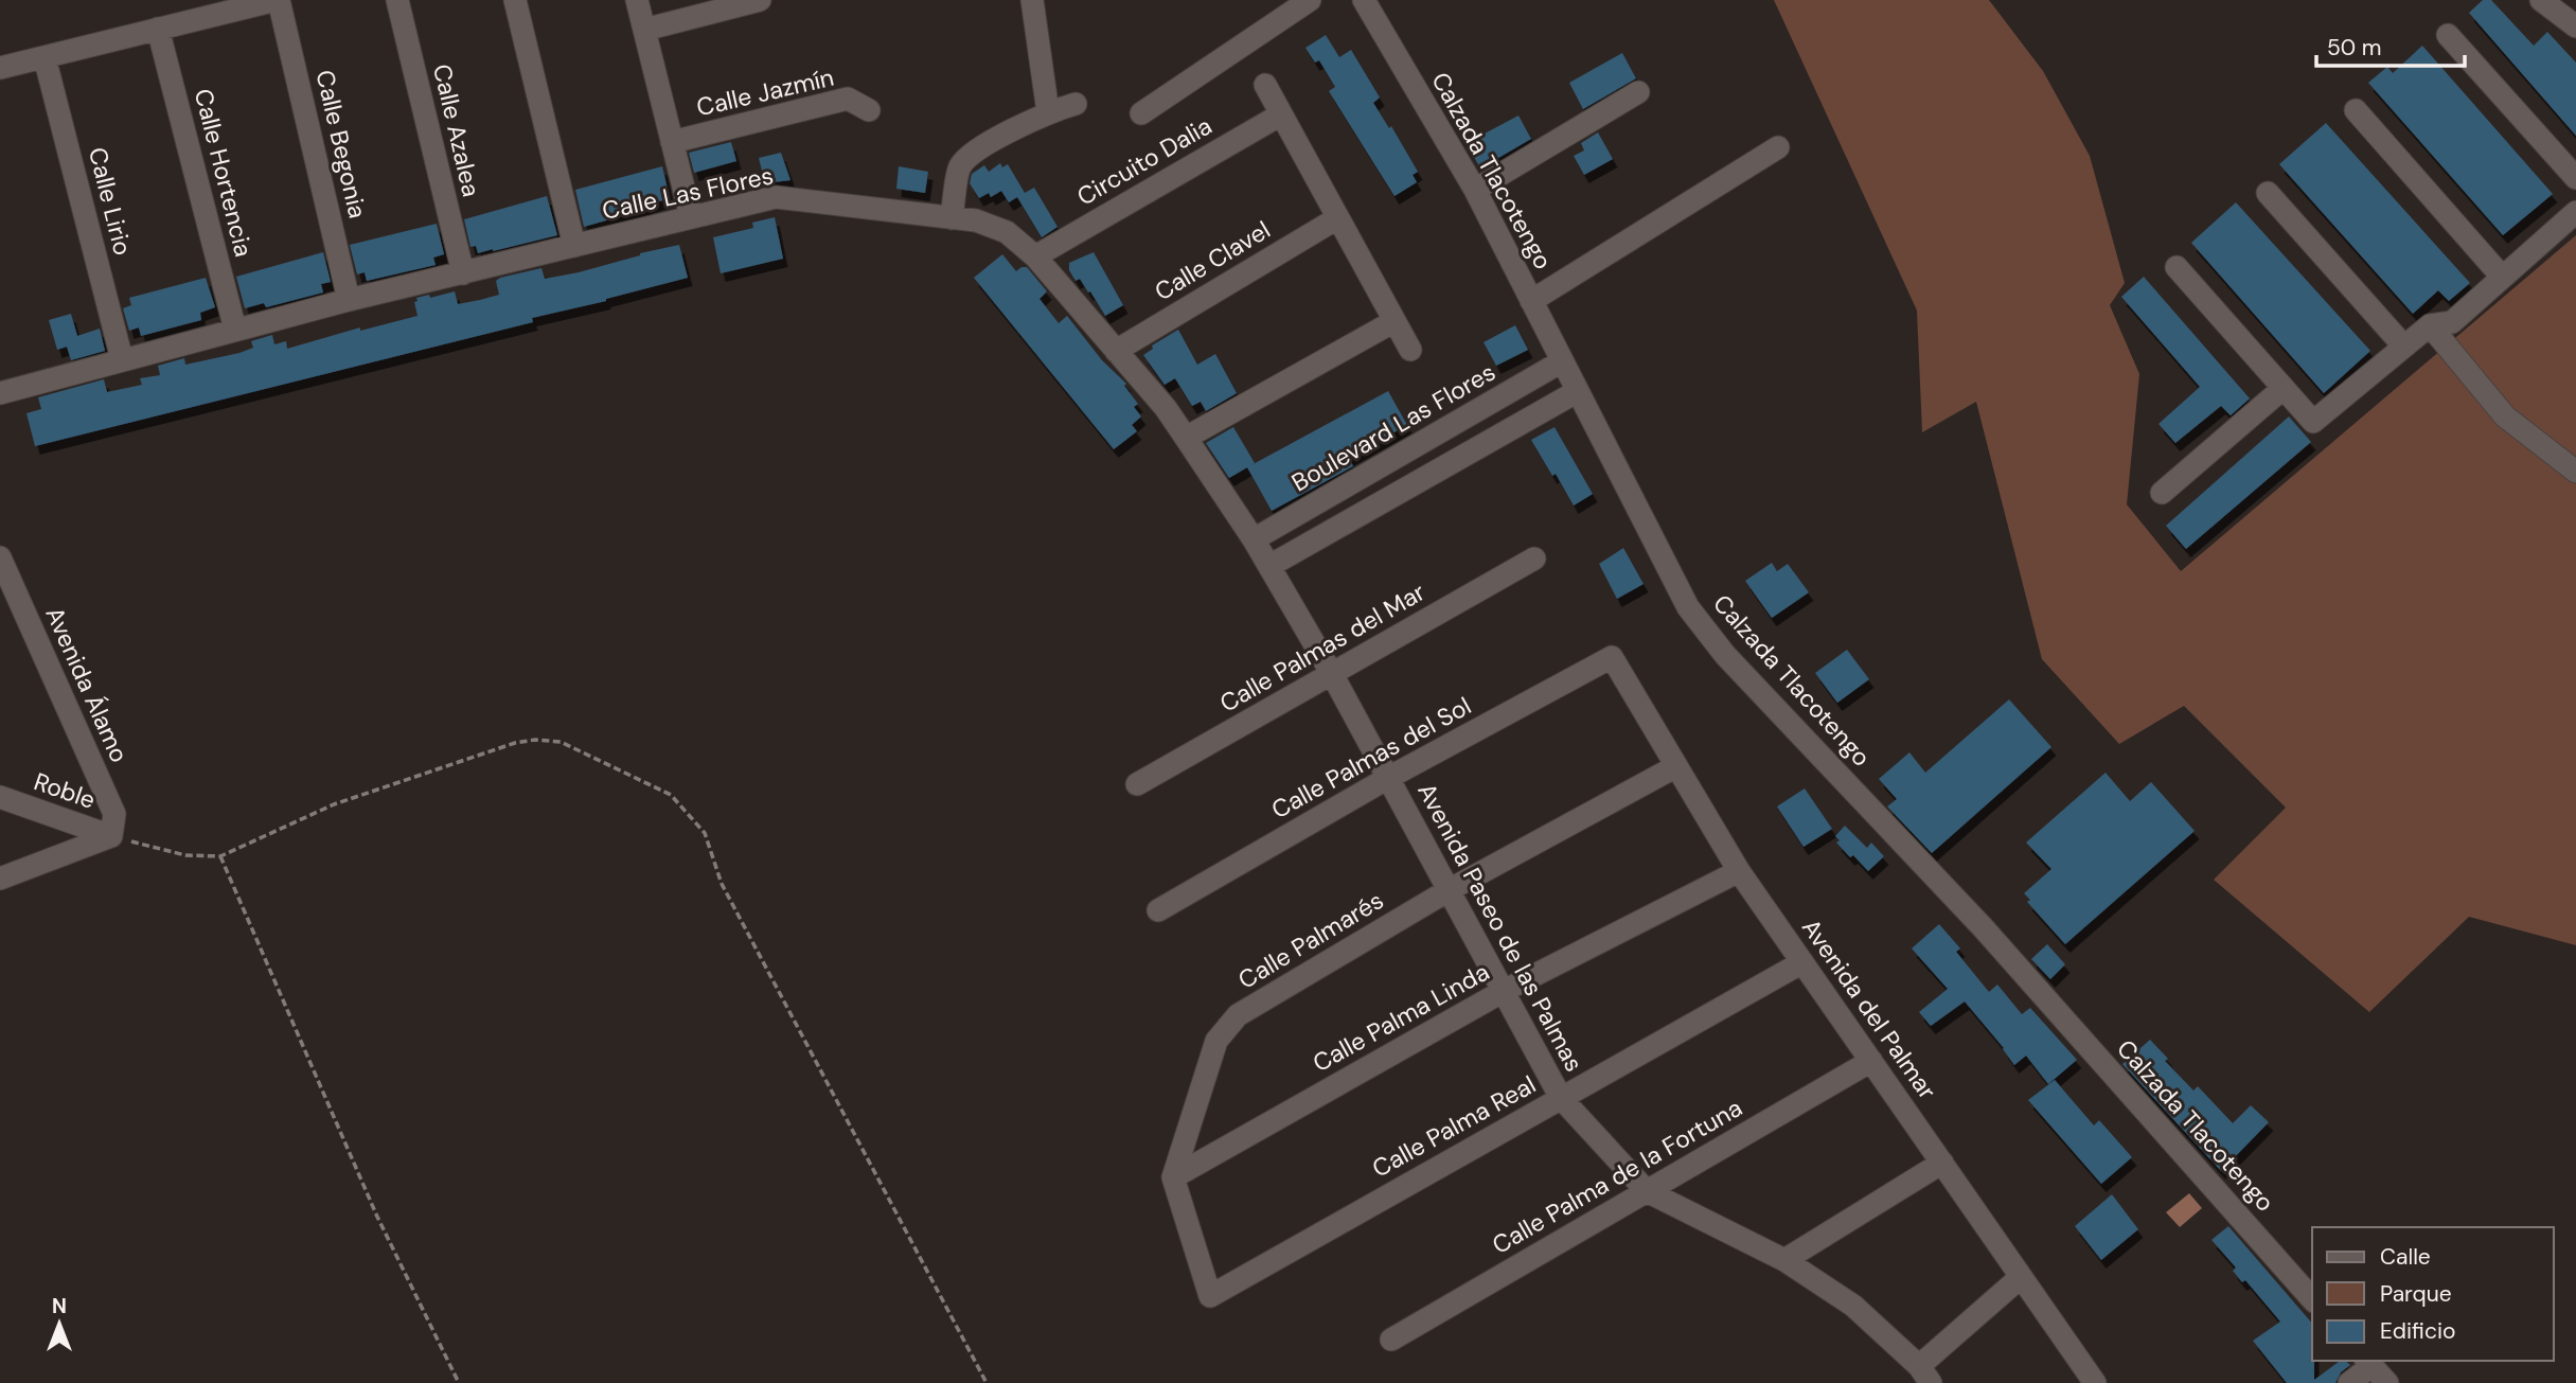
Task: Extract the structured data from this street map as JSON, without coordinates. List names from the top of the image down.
{
  "streets": {
    "street": [
      "Calle Jazmín",
      "Calle Azalea",
      "Calle Begonia",
      "Circuito Dalia",
      "Calzada Tlacotengo",
      "Calle Hortencia",
      "Calle Las Flores",
      "Calle Lirio",
      "Calle Clavel",
      "Boulevard Las Flores",
      "Calle Palmas del Mar",
      "Avenida Álamo",
      "Calle Palmas del Sol",
      "Roble",
      "Avenida Paseo de las Palmas",
      "Calle Palmarés",
      "Avenida del Palmar",
      "Calle Palma Linda",
      "Calle Palma Real",
      "Calle Palma de la Fortuna"
    ]
  },
  "crossings": [
    ["Calle Azalea", "Calle Las Flores"],
    ["Calle Begonia", "Calle Las Flores"],
    ["Circuito Dalia", "Calle Las Flores"],
    ["Calzada Tlacotengo", "Boulevard Las Flores"],
    ["Calle Hortencia", "Calle Las Flores"],
    ["Calle Las Flores", "Calle Lirio"],
    ["Calle Las Flores", "Calle Clavel"],
    ["Calle Las Flores", "Boulevard Las Flores"],
    ["Calle Las Flores", "Avenida Paseo de las Palmas"],
    ["Boulevard Las Flores", "Avenida Paseo de las Palmas"],
    ["Calle Palmas del Mar", "Avenida Paseo de las Palmas"],
    ["Avenida Álamo", "Roble"],
    ["Calle Palmas del Sol", "Avenida Paseo de las Palmas"],
    ["Calle Palmas del Sol", "Avenida del Palmar"],
    ["Avenida Paseo de las Palmas", "Calle Palmarés"],
    ["Avenida Paseo de las Palmas", "Calle Palma Linda"],
    ["Avenida Paseo de las Palmas", "Calle Palma Real"],
    ["Avenida Paseo de las Palmas", "Calle Palma de la Fortuna"],
    ["Calle Palmarés", "Avenida del Palmar"],
    ["Calle Palmarés", "Calle Palma Linda"],
    ["Calle Palmarés", "Calle Palma Real"],
    ["Avenida del Palmar", "Calle Palma Linda"],
    ["Avenida del Palmar", "Calle Palma Real"],
    ["Avenida del Palmar", "Calle Palma de la Fortuna"],
    ["Calle Palma Linda", "Calle Palma Real"]
  ],
  "legend": ["Calle", "Parque", "Edificio"],
  "scale_bar": "50 m",
  "north": "top"
}
